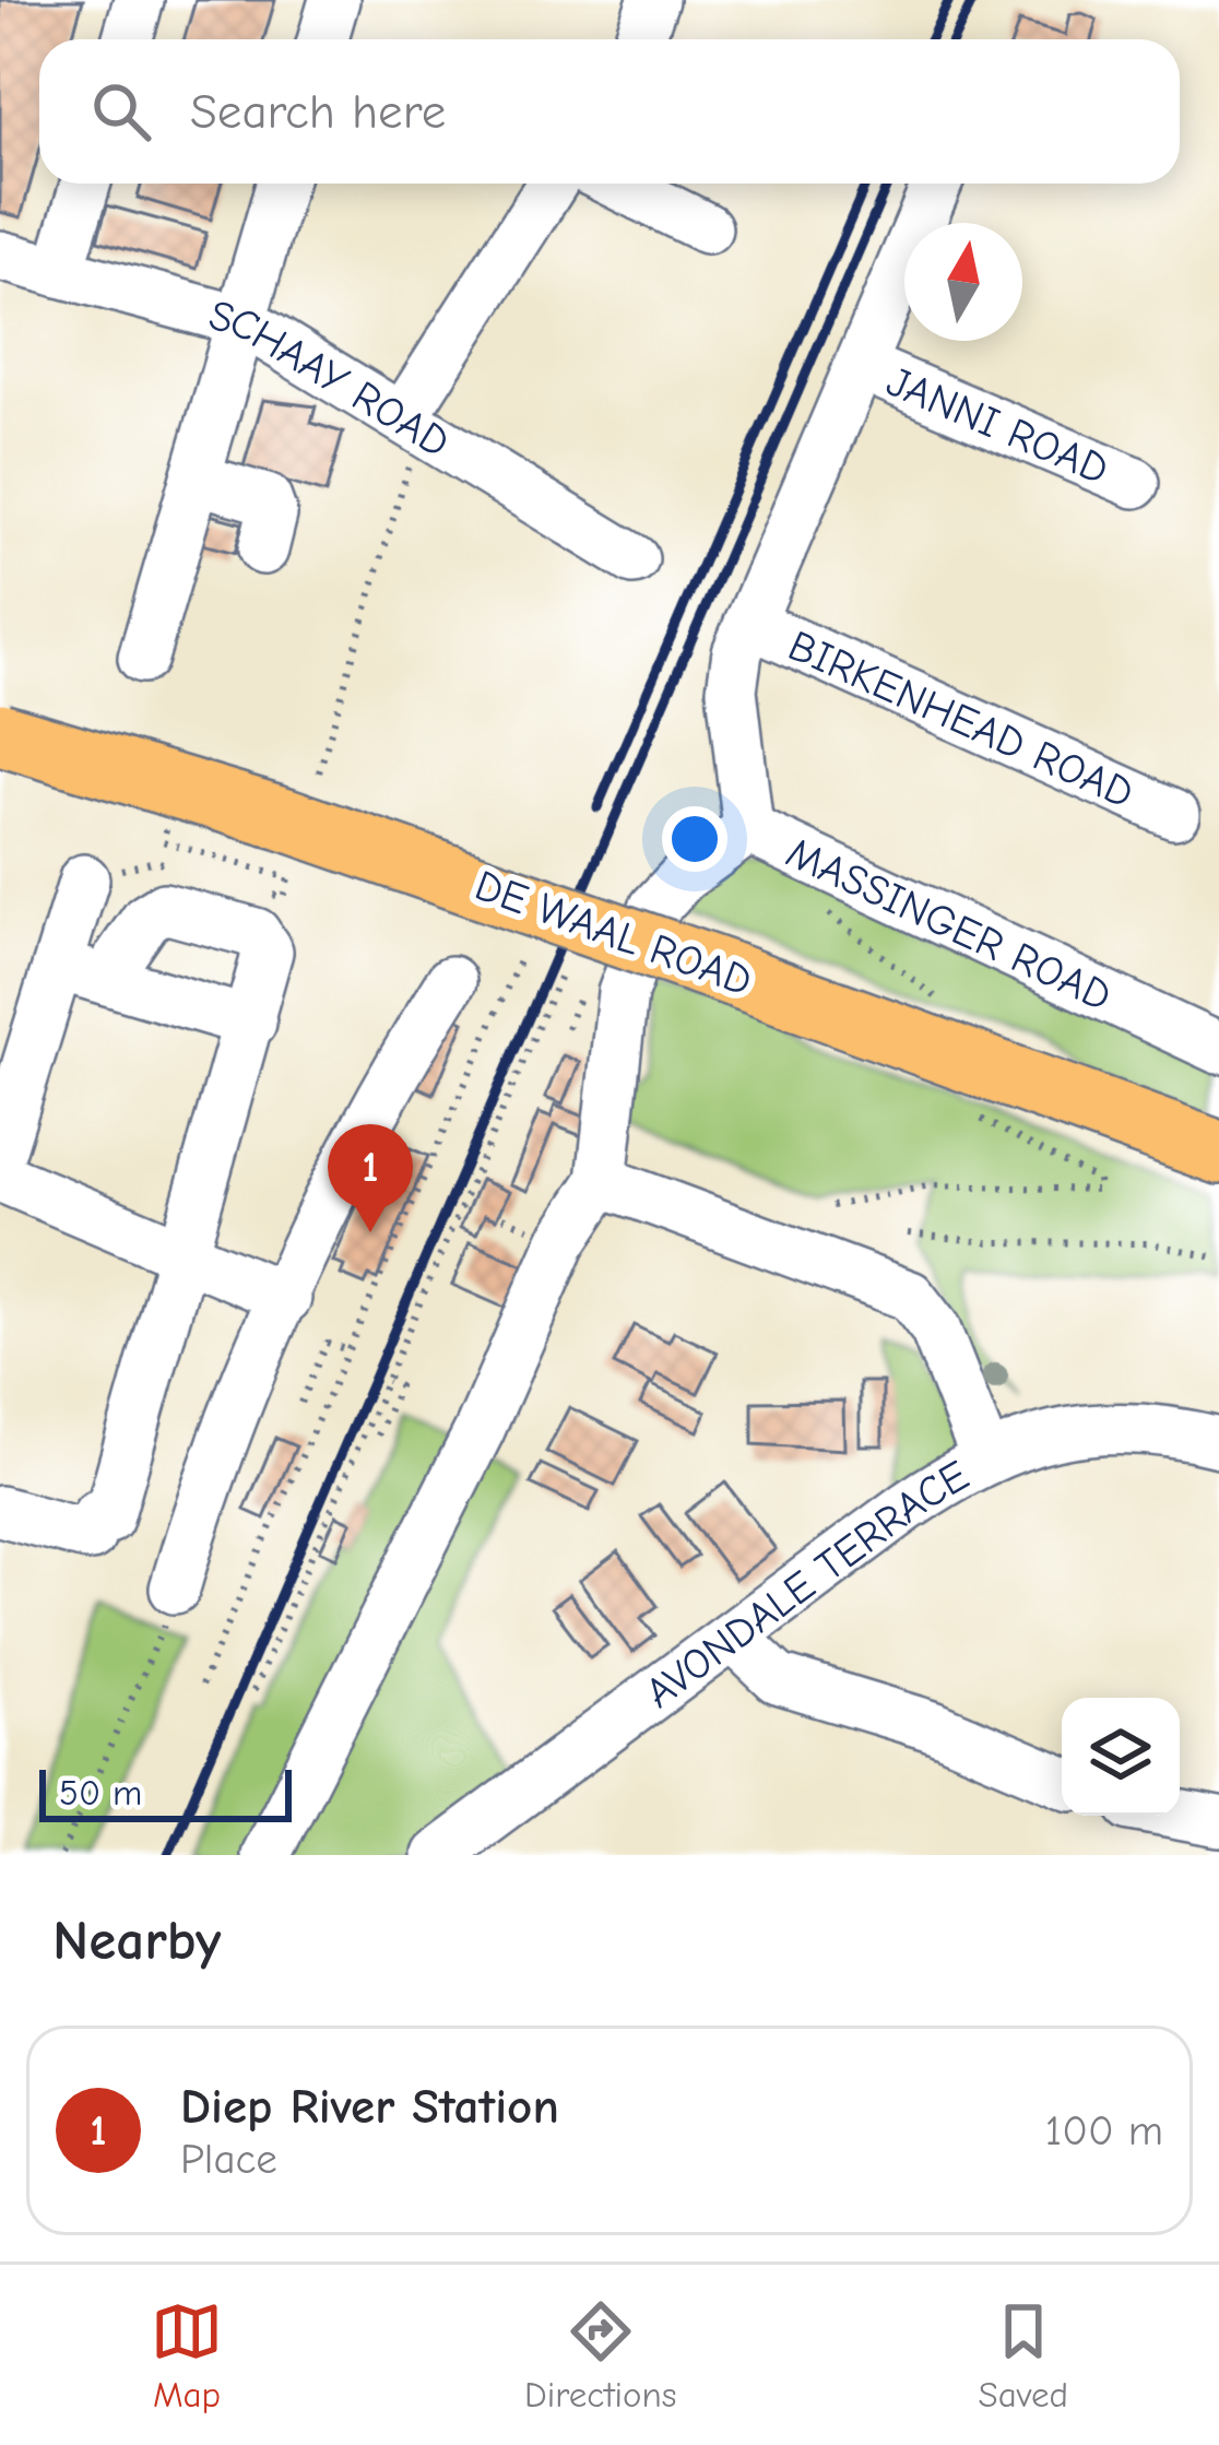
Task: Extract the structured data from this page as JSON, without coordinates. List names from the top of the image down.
{
  "streets": {
    "main road": ["DE WAAL ROAD"],
    "street": [
      "SCHAAY ROAD",
      "JANNI ROAD",
      "BIRKENHEAD ROAD",
      "MASSINGER ROAD",
      "AVONDALE TERRACE"
    ]
  },
  "crossings": [
    ["JANNI ROAD", "MASSINGER ROAD"],
    ["BIRKENHEAD ROAD", "MASSINGER ROAD"]
  ],
  "scale_bar": "50 m",
  "north": "top",
  "page": {
    "search": "Search here",
    "pins": "1",
    "scale": "50 m",
    "heading": "Nearby",
    "list": [
      {
        "mark": "1",
        "name": "Diep River Station",
        "note": "Place",
        "value": "100 m"
      }
    ],
    "nav": ["Map", "Directions", "Saved"]
  }
}
